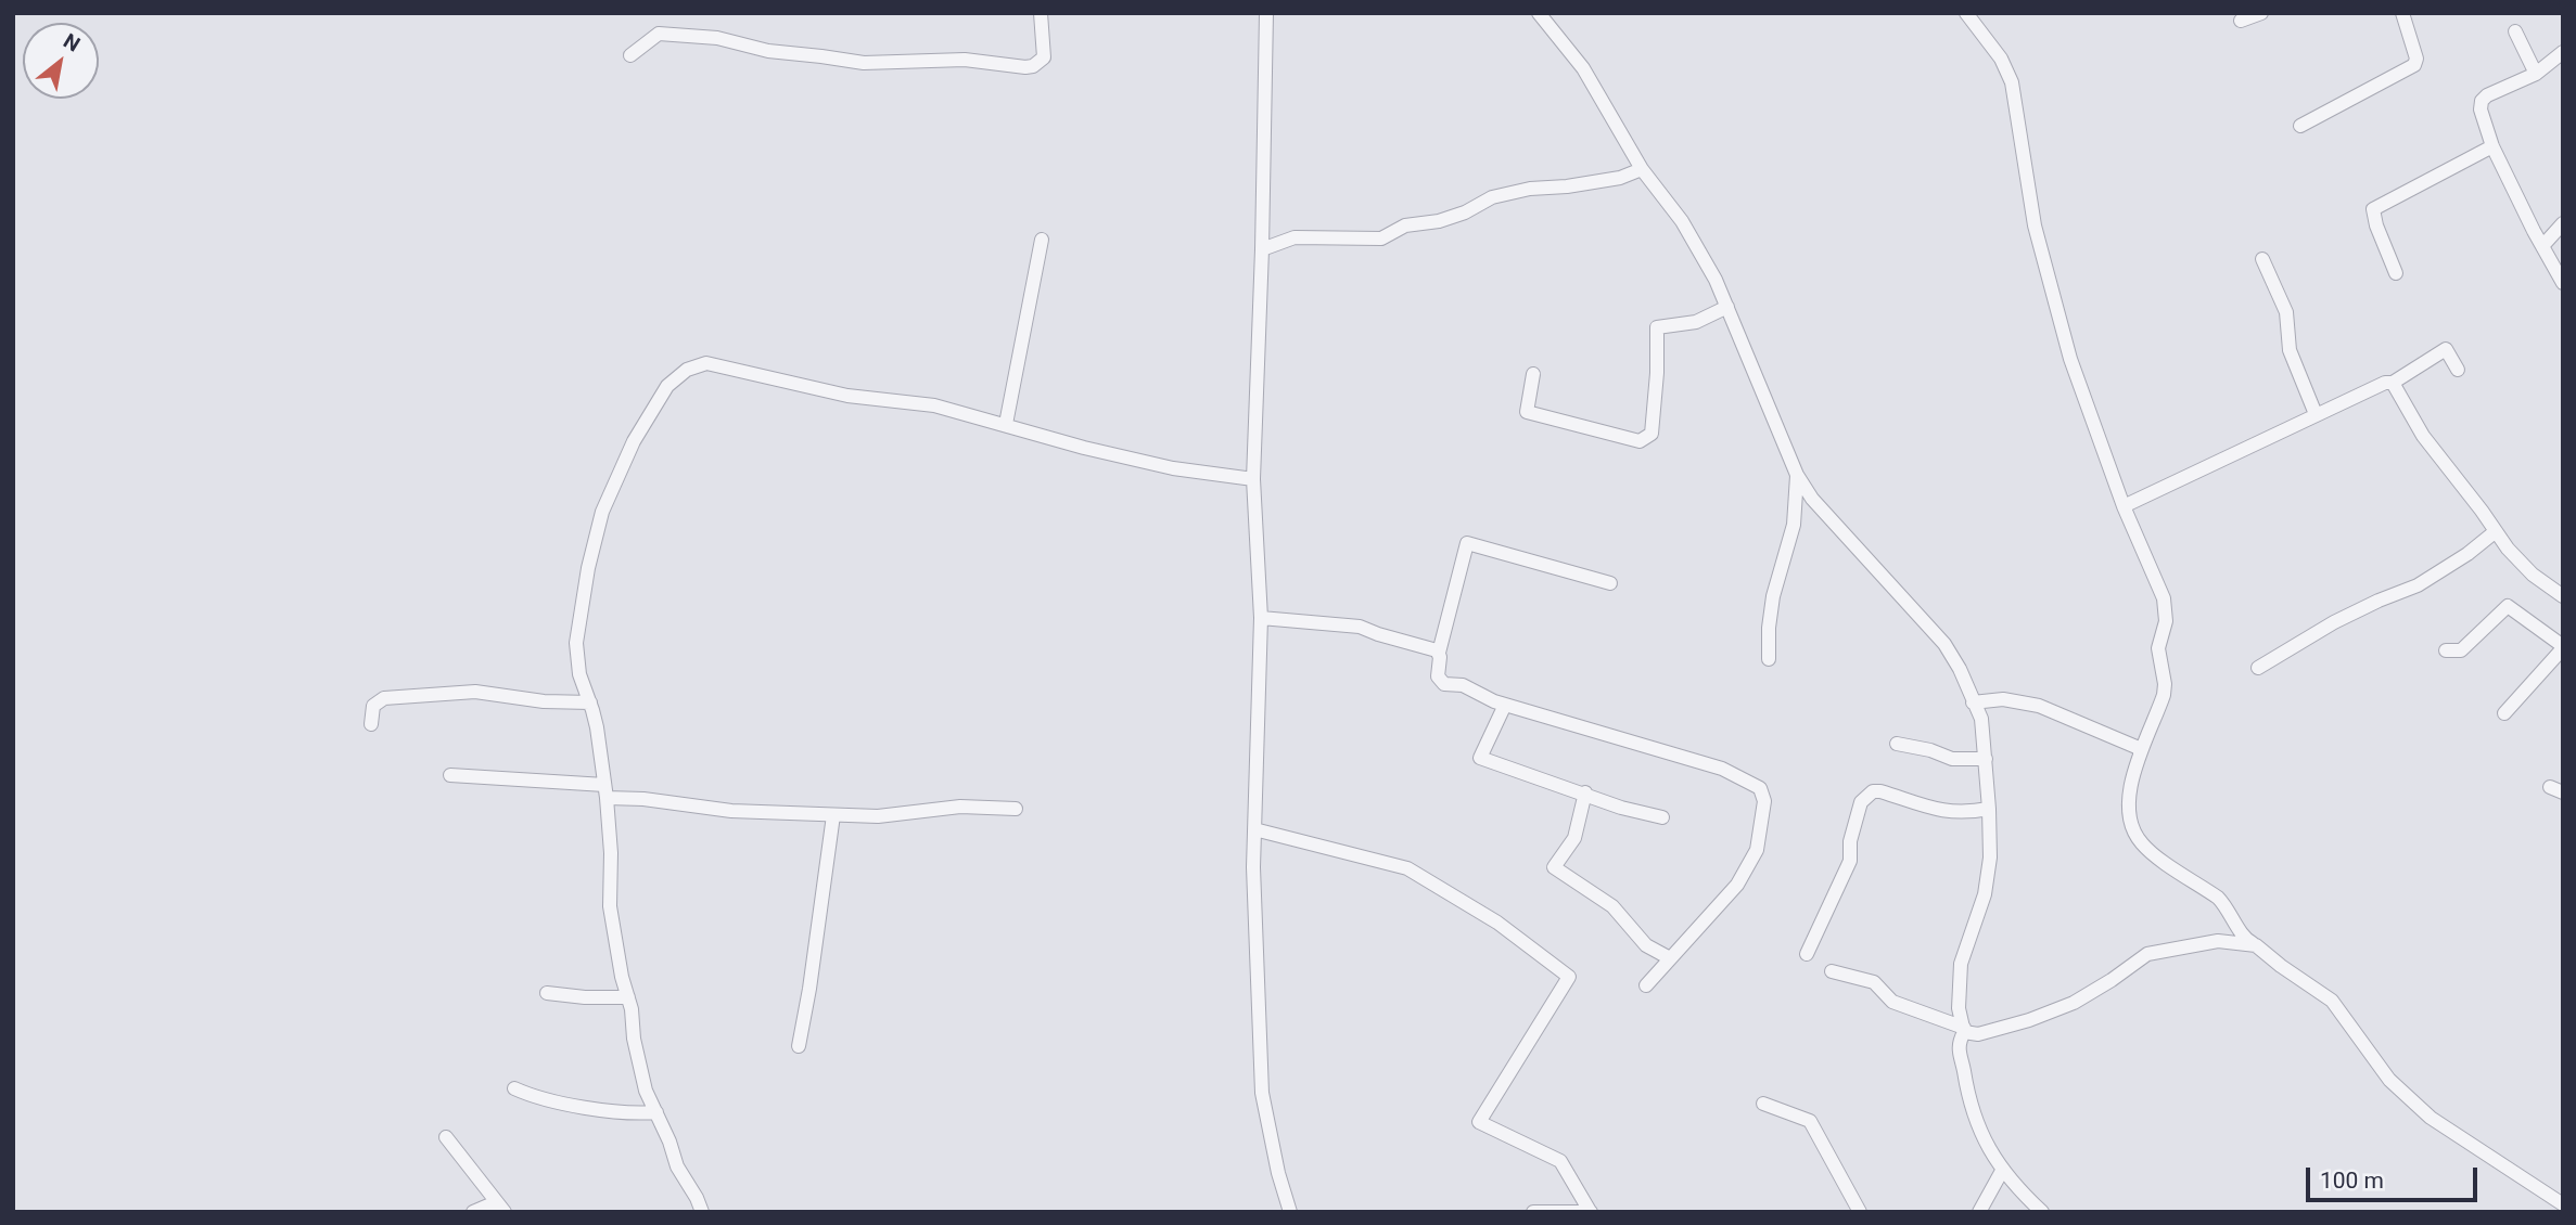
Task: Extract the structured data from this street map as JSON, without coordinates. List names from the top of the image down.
{
  "scale_bar": "100 m",
  "north": "top right"
}
